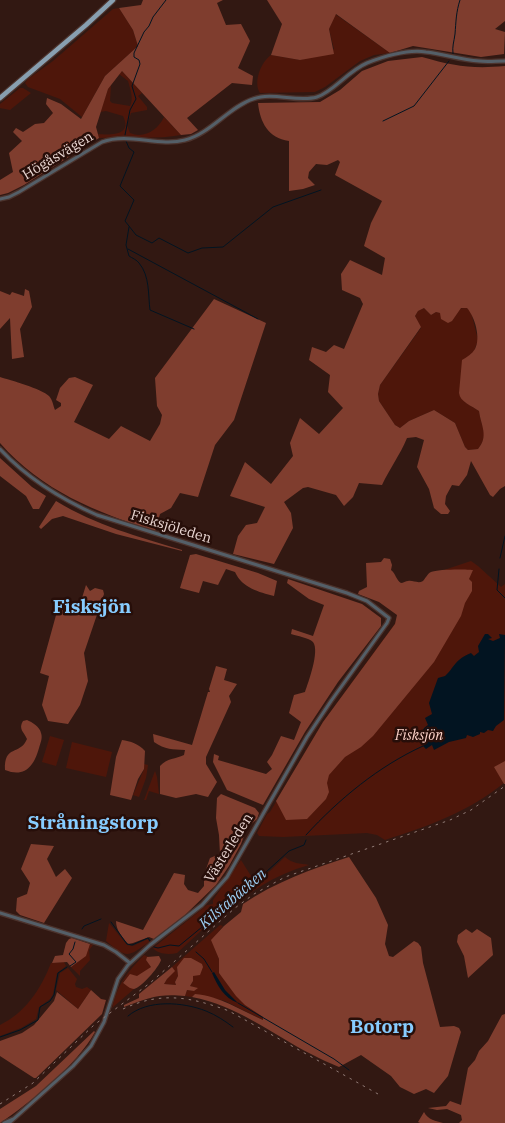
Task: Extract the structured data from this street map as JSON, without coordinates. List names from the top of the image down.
{
  "streets": {
    "street": ["Högåsvägen", "Fisksjöleden", "Västerleden"]
  },
  "crossings": [
    ["Fisksjöleden", "Västerleden"]
  ],
  "districts": ["Fisksjön", "Stråningstorp", "Botorp"],
  "water": ["Kilstabäcken"],
  "parks": ["Fisksjön"]
}
